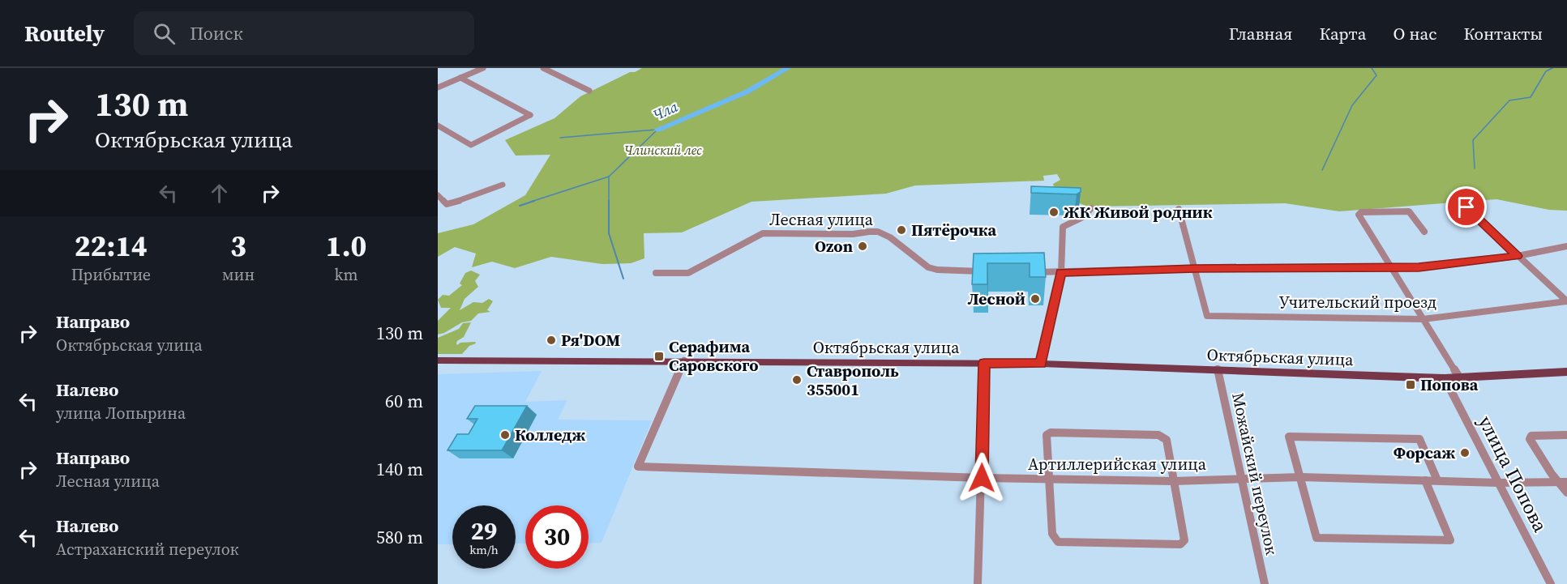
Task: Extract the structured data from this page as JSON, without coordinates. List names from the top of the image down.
{
  "streets": {
    "main road": ["Октябрьская улица"],
    "street": [
      "Лесная улица",
      "Учительский проезд",
      "Артиллерийская улица",
      "Можайский переулок",
      "улица Попова"
    ]
  },
  "crossings": [
    ["Октябрьская улица", "Артиллерийская улица"],
    ["Октябрьская улица", "Можайский переулок"],
    ["Октябрьская улица", "улица Попова"],
    ["Артиллерийская улица", "Можайский переулок"],
    ["Артиллерийская улица", "улица Попова"]
  ],
  "water": ["Чла"],
  "parks": ["Члинский лес"],
  "places": {
    "other": [
      "ЖК Живой родник",
      "Пятёрочка",
      "Ozon",
      "Лесной",
      "Ря'DOM",
      "Ставрополь 355001",
      "Колледж",
      "Форсаж"
    ],
    "transit": ["Серафима Саровского", "Попова"]
  },
  "page": {
    "header": "Routely",
    "search": "Поиск",
    "nav": [
      "Главная",
      "Карта",
      "О нас",
      "Контакты"
    ],
    "turn": ["130 m", "Октябрьская улица"],
    "eta": [
      "22:14",
      "Прибытие",
      "3",
      "мин",
      "1.0",
      "km"
    ],
    "list": [
      {
        "name": "Направо",
        "note": "Октябрьская улица",
        "value": "130 m"
      },
      {
        "name": "Налево",
        "note": "улица Лопырина",
        "value": "60 m"
      },
      {
        "name": "Направо",
        "note": "Лесная улица",
        "value": "140 m"
      },
      {
        "name": "Налево",
        "note": "Астраханский переулок",
        "value": "580 m"
      }
    ],
    "speed": "29 km/h",
    "limit": "30"
  }
}
